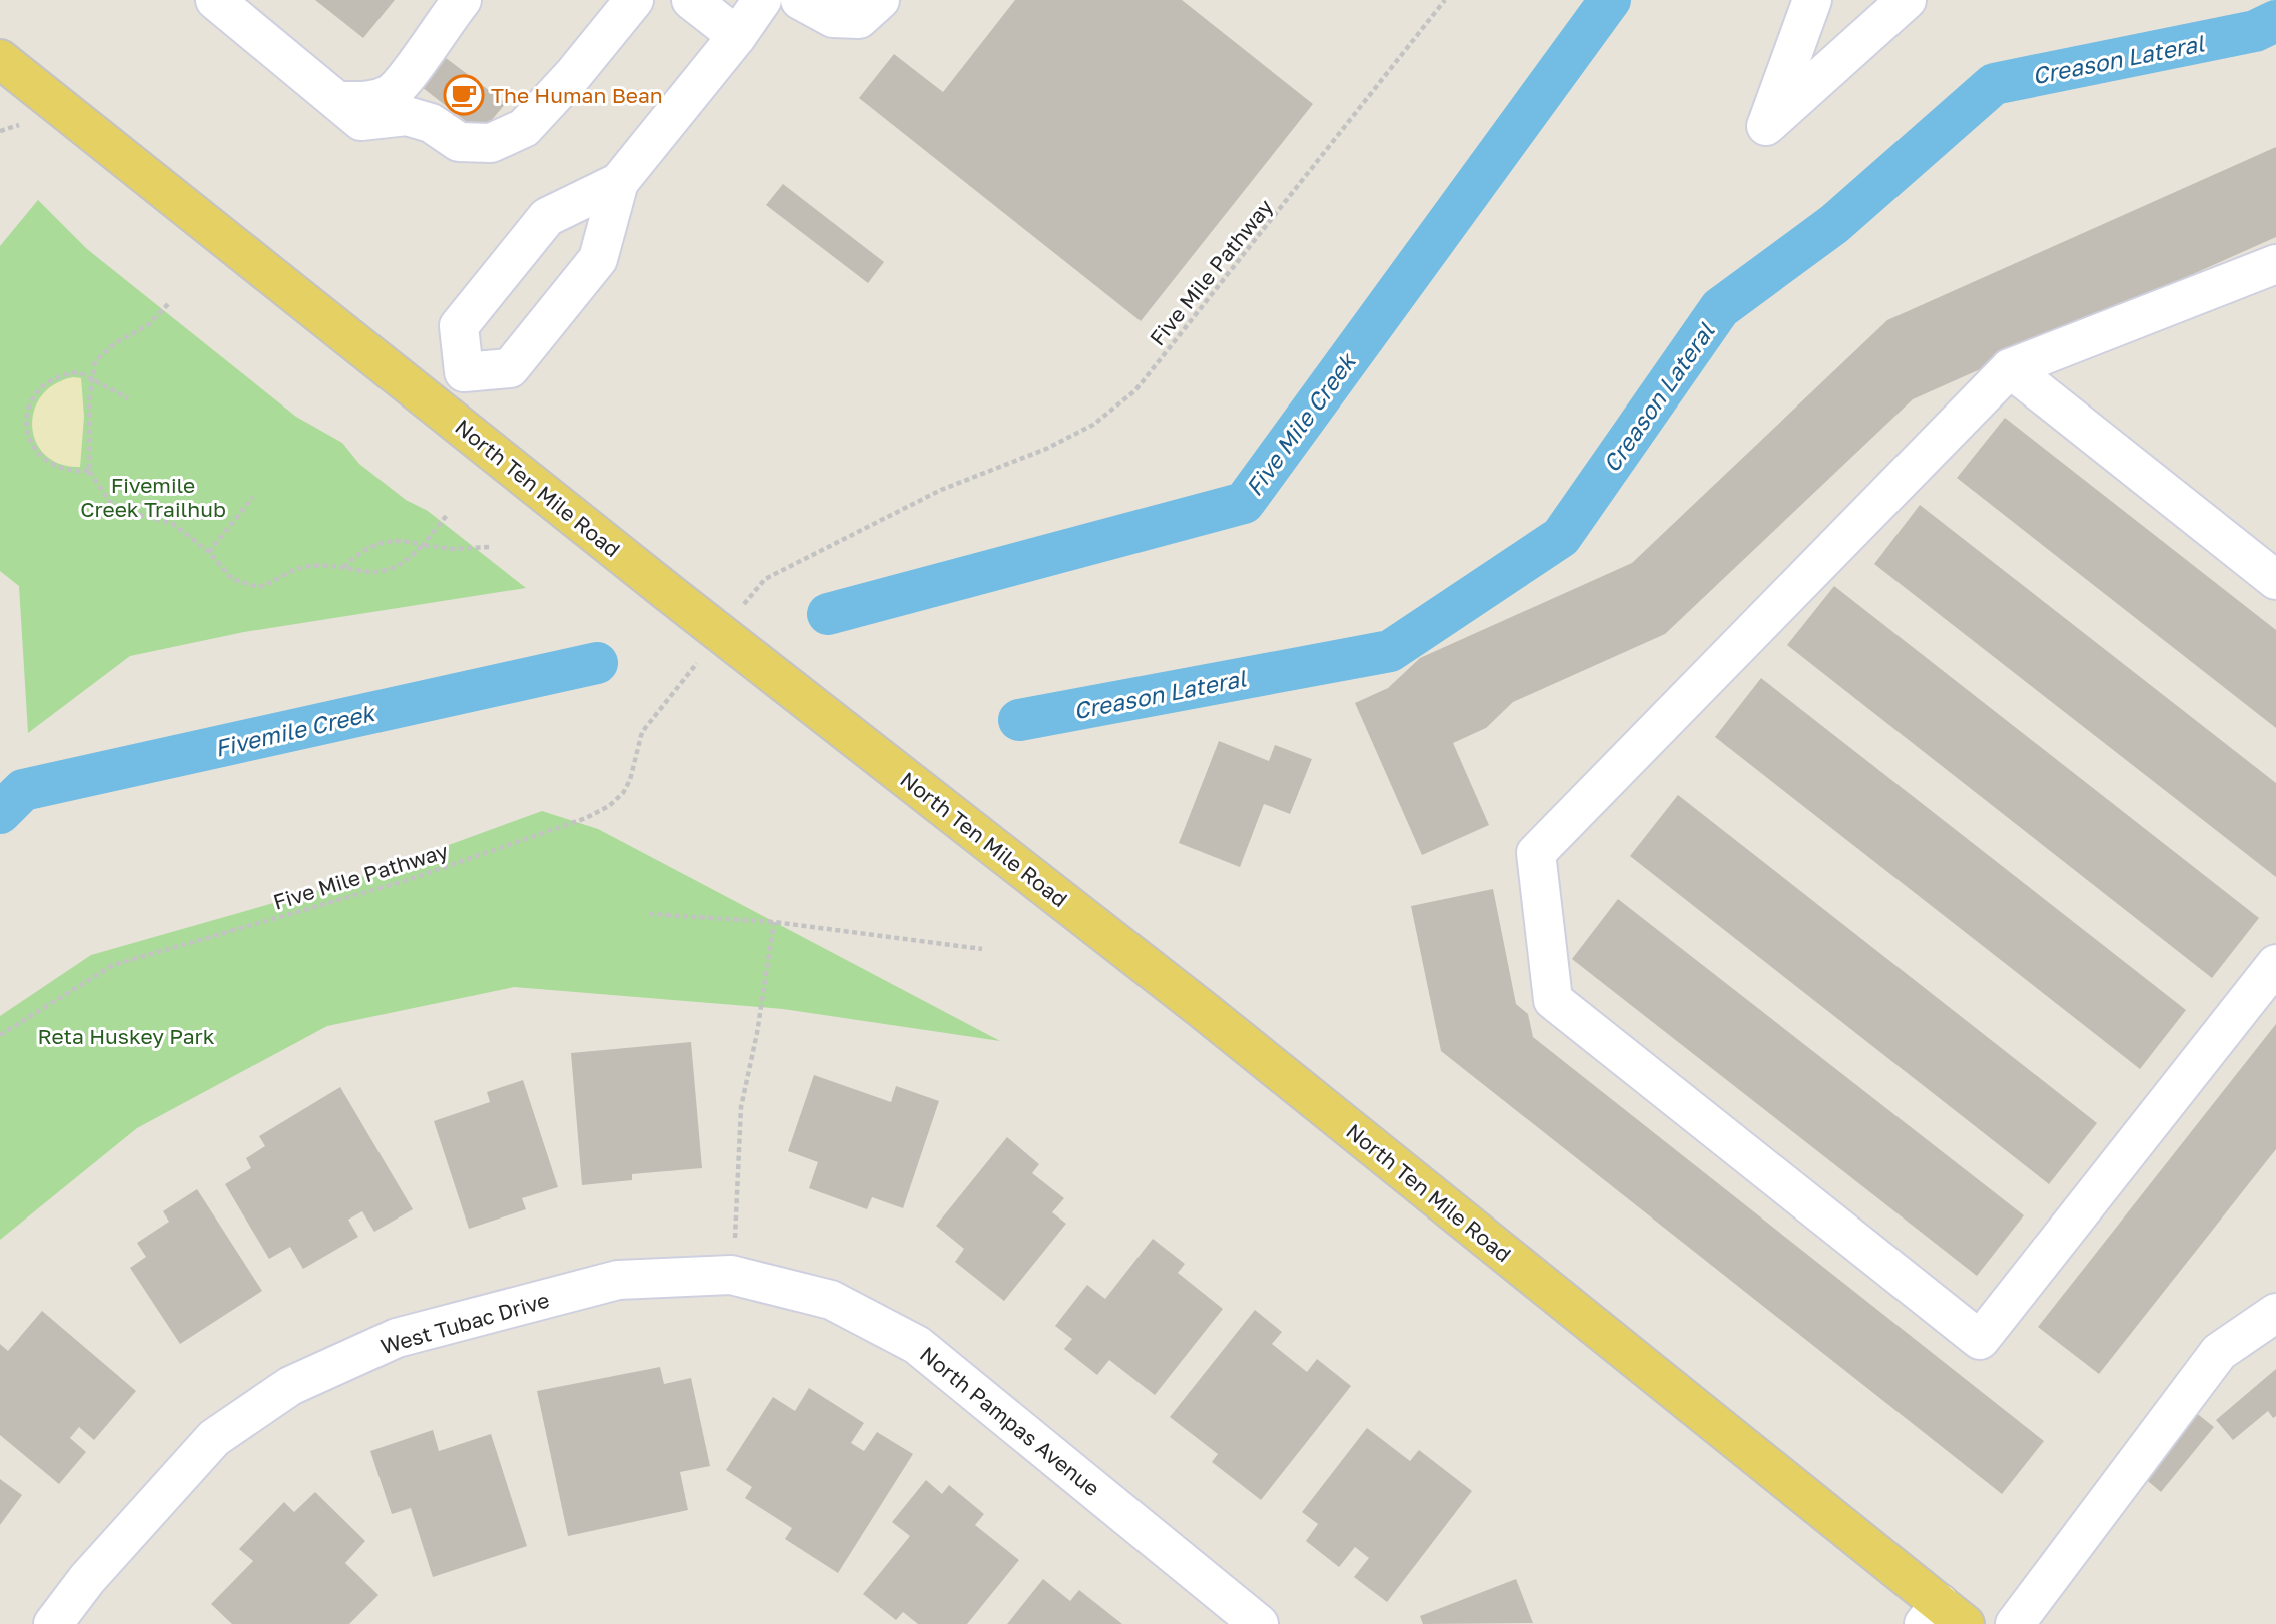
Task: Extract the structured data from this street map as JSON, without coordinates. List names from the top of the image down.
{
  "streets": {
    "main road": ["North Ten Mile Road"],
    "street": ["West Tubac Drive", "North Pampas Avenue"],
    "path": ["Five Mile Pathway"]
  },
  "crossings": [
    ["West Tubac Drive", "North Pampas Avenue"]
  ],
  "water": ["Creason Lateral", "Five Mile Creek", "Fivemile Creek"],
  "parks": ["Fivemile Creek Trailhub", "Reta Huskey Park"],
  "places": {
    "cafe": ["The Human Bean"]
  }
}
